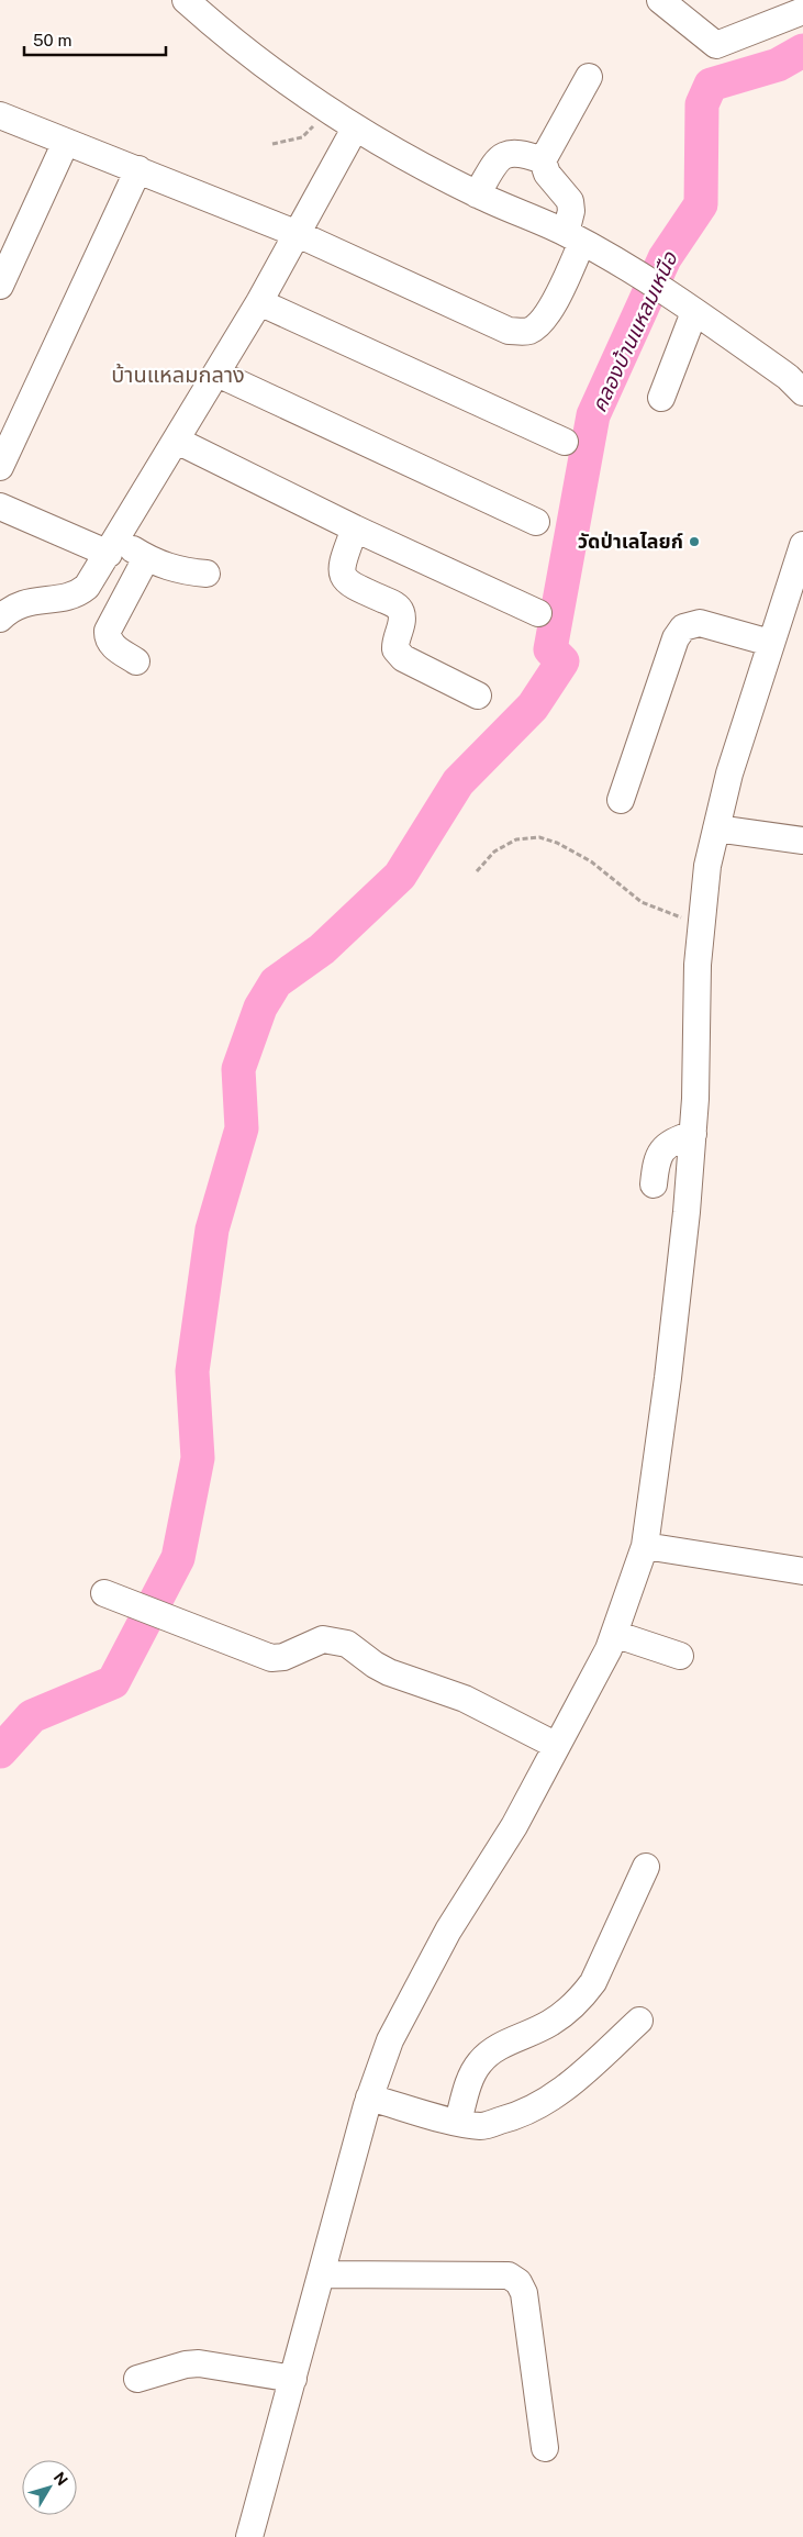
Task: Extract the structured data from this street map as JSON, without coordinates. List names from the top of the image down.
{
  "districts": ["บ้านแหลมกลาง"],
  "water": ["คลองบ้านแหลมเหนือ"],
  "places": ["วัดป่าเลไลยก์"],
  "scale_bar": "50 m",
  "north": "top right"
}
